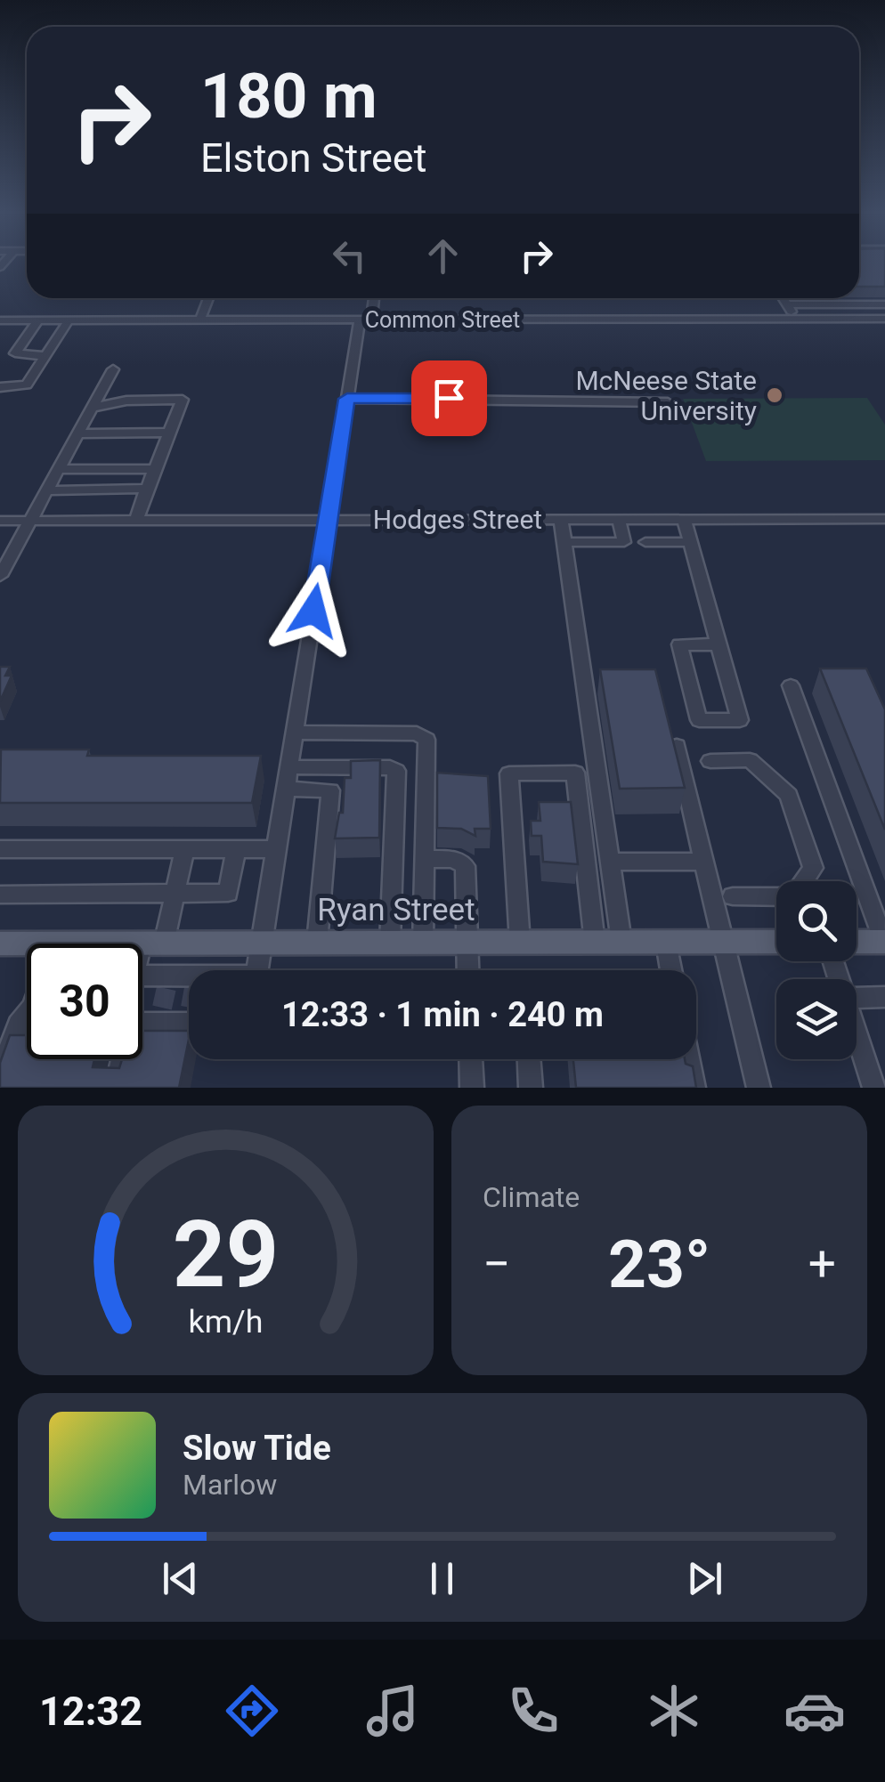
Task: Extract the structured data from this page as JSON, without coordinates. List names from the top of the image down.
{
  "streets": {
    "main road": ["Ryan Street"],
    "street": ["Common Street", "Hodges Street"]
  },
  "places": ["McNeese State University"],
  "page": {
    "turn": ["180 m", "Elston Street"],
    "limit": "30",
    "trip": "12:33 · 1 min · 240 m",
    "tile": "Climate",
    "heat": ["−", "23°", "+"],
    "song": ["Slow Tide", "Marlow"],
    "tabs": "12:32",
    "gauge": ["29", "km/h"]
  }
}
